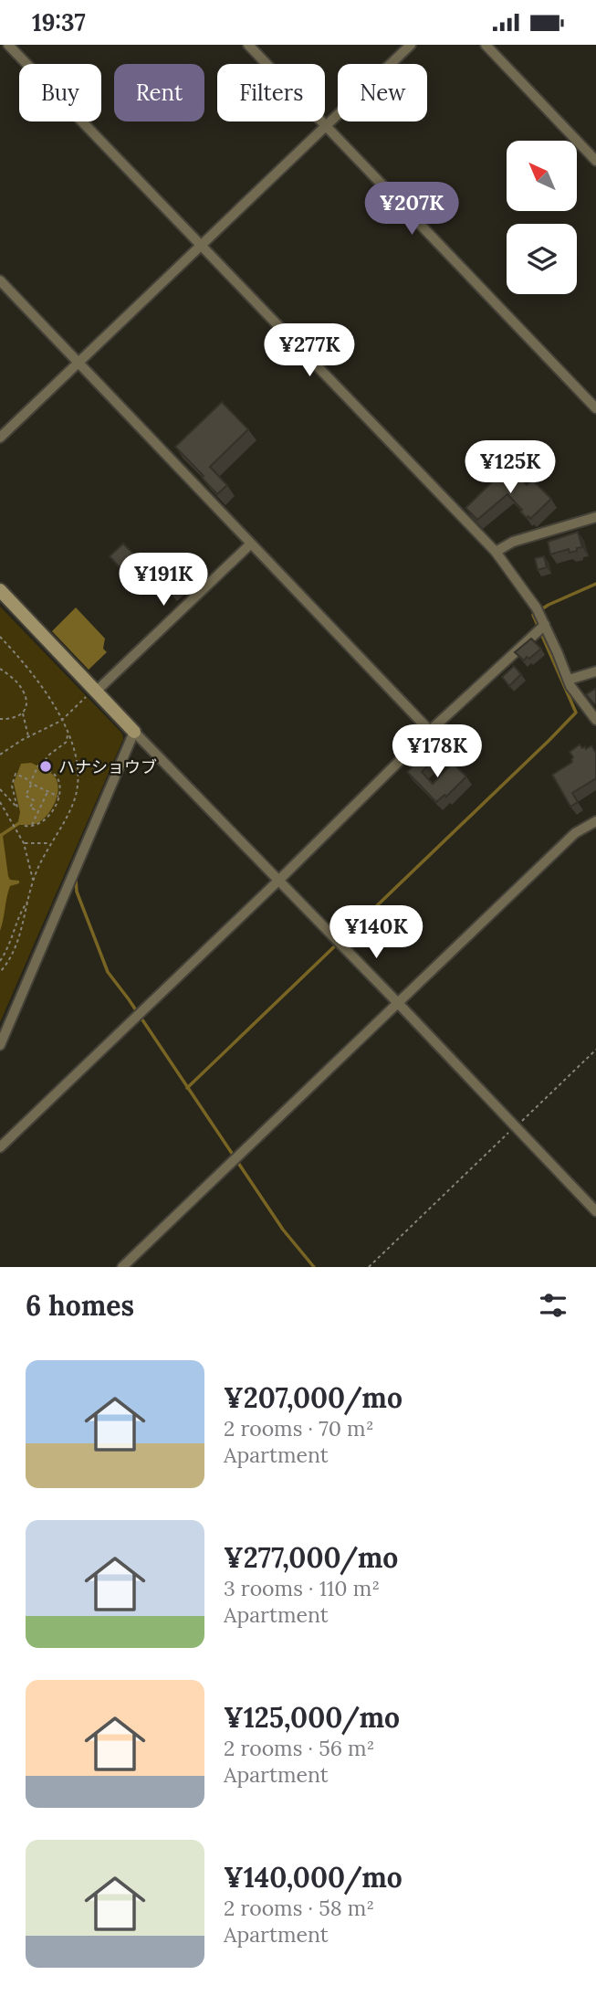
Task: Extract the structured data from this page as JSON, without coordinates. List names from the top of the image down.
{
  "places": ["ハナショウブ"],
  "north": "top left",
  "page": {
    "status": "19:37",
    "chip": [
      "Buy",
      "Rent",
      "Filters",
      "New"
    ],
    "price": [
      "¥207K",
      "¥277K",
      "¥125K",
      "¥191K",
      "¥178K",
      "¥140K"
    ],
    "heading": "6 homes",
    "list": [
      {
        "name": "¥207,000/mo",
        "note": "2 rooms · 70 m² · Apartment"
      },
      {
        "name": "¥277,000/mo",
        "note": "3 rooms · 110 m² · Apartment"
      },
      {
        "name": "¥125,000/mo",
        "note": "2 rooms · 56 m² · Apartment"
      },
      {
        "name": "¥140,000/mo",
        "note": "2 rooms · 58 m² · Apartment"
      }
    ]
  }
}
